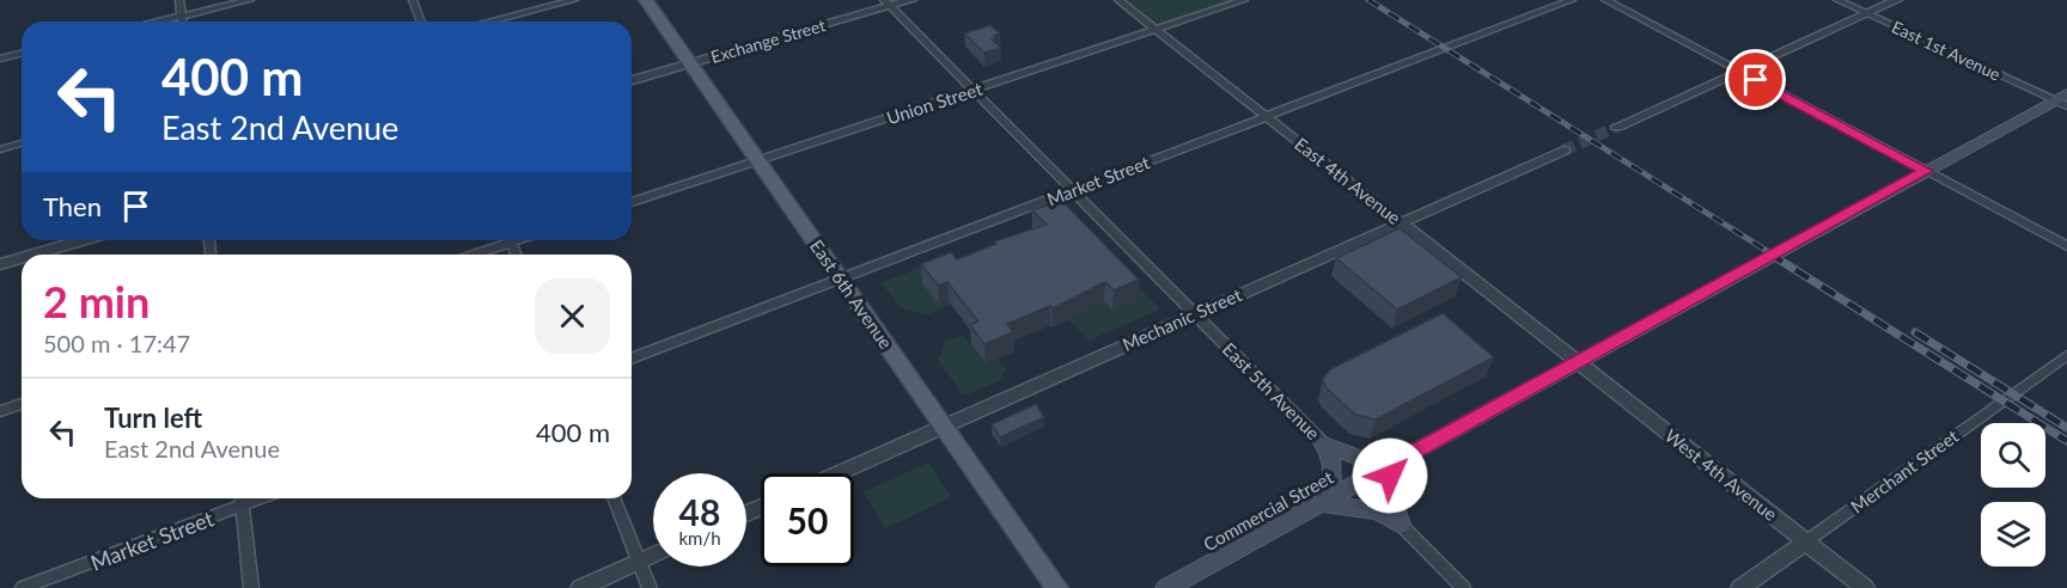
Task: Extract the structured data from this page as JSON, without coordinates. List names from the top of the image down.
{
  "streets": {
    "main road": ["East 6th Avenue", "Commercial Street"],
    "street": [
      "Exchange Street",
      "East 1st Avenue",
      "Union Street",
      "Market Street",
      "East 4th Avenue",
      "Mechanic Street",
      "East 5th Avenue",
      "Merchant Street",
      "West 4th Avenue"
    ]
  },
  "crossings": [
    ["Exchange Street", "East 6th Avenue"],
    ["Exchange Street", "East 5th Avenue"],
    ["East 1st Avenue", "Commercial Street"],
    ["Union Street", "East 4th Avenue"],
    ["Union Street", "East 6th Avenue"],
    ["Union Street", "East 5th Avenue"],
    ["Market Street", "East 4th Avenue"],
    ["Market Street", "East 6th Avenue"],
    ["Market Street", "East 5th Avenue"],
    ["East 4th Avenue", "Mechanic Street"],
    ["East 4th Avenue", "West 4th Avenue"],
    ["East 4th Avenue", "Commercial Street"],
    ["East 6th Avenue", "Mechanic Street"],
    ["Mechanic Street", "East 5th Avenue"],
    ["Merchant Street", "West 4th Avenue"],
    ["West 4th Avenue", "Commercial Street"]
  ],
  "page": {
    "turn": ["400 m", "East 2nd Avenue"],
    "then": "Then",
    "heading": ["2 min", "500 m · 17:47"],
    "list": [
      {
        "name": "Turn left",
        "note": "East 2nd Avenue",
        "value": "400 m"
      }
    ],
    "speed": "48 km/h",
    "limit": "50"
  }
}
